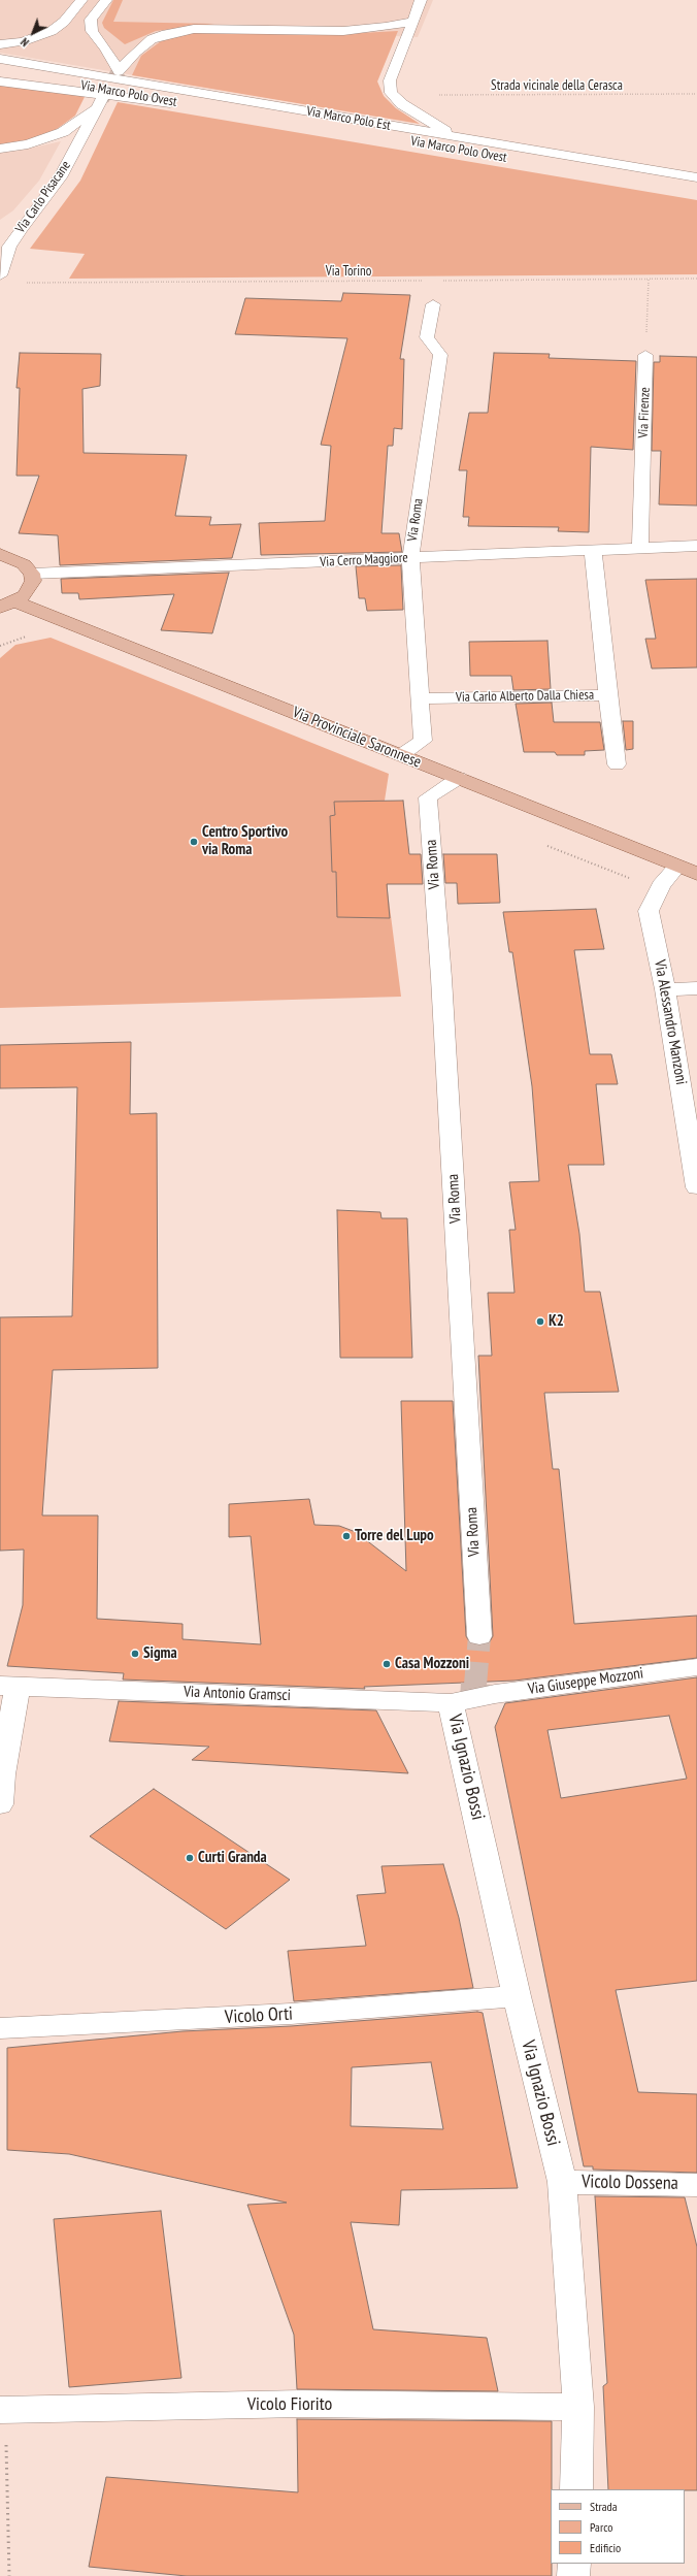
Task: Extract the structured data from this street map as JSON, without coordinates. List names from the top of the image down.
{
  "streets": {
    "main road": ["Via Provinciale Saronnese"],
    "street": [
      "Via Marco Polo Ovest",
      "Via Marco Polo Est",
      "Via Carlo Pisacane",
      "Via Firenze",
      "Via Roma",
      "Via Cerro Maggiore",
      "Via Carlo Alberto Dalla Chiesa",
      "Via Alessandro Manzoni",
      "Via Giuseppe Mozzoni",
      "Via Antonio Gramsci",
      "Via Ignazio Bossi",
      "Vicolo Orti",
      "Vicolo Dossena",
      "Vicolo Fiorito"
    ],
    "path": ["Strada vicinale della Cerasca", "Via Torino"]
  },
  "crossings": [
    ["Via Firenze", "Via Cerro Maggiore"],
    ["Via Roma", "Via Cerro Maggiore"],
    ["Via Roma", "Via Carlo Alberto Dalla Chiesa"],
    ["Via Roma", "Via Provinciale Saronnese"],
    ["Via Cerro Maggiore", "Via Carlo Alberto Dalla Chiesa"],
    ["Via Provinciale Saronnese", "Via Alessandro Manzoni"],
    ["Via Giuseppe Mozzoni", "Via Antonio Gramsci"],
    ["Via Giuseppe Mozzoni", "Via Ignazio Bossi"],
    ["Via Antonio Gramsci", "Via Ignazio Bossi"],
    ["Via Ignazio Bossi", "Vicolo Orti"],
    ["Via Ignazio Bossi", "Vicolo Dossena"],
    ["Via Ignazio Bossi", "Vicolo Fiorito"]
  ],
  "places": [
    "Centro Sportivo via Roma",
    "K2",
    "Torre del Lupo",
    "Sigma",
    "Casa Mozzoni",
    "Curti Granda"
  ],
  "legend": ["Strada", "Parco", "Edificio"],
  "north": "bottom left"
}
